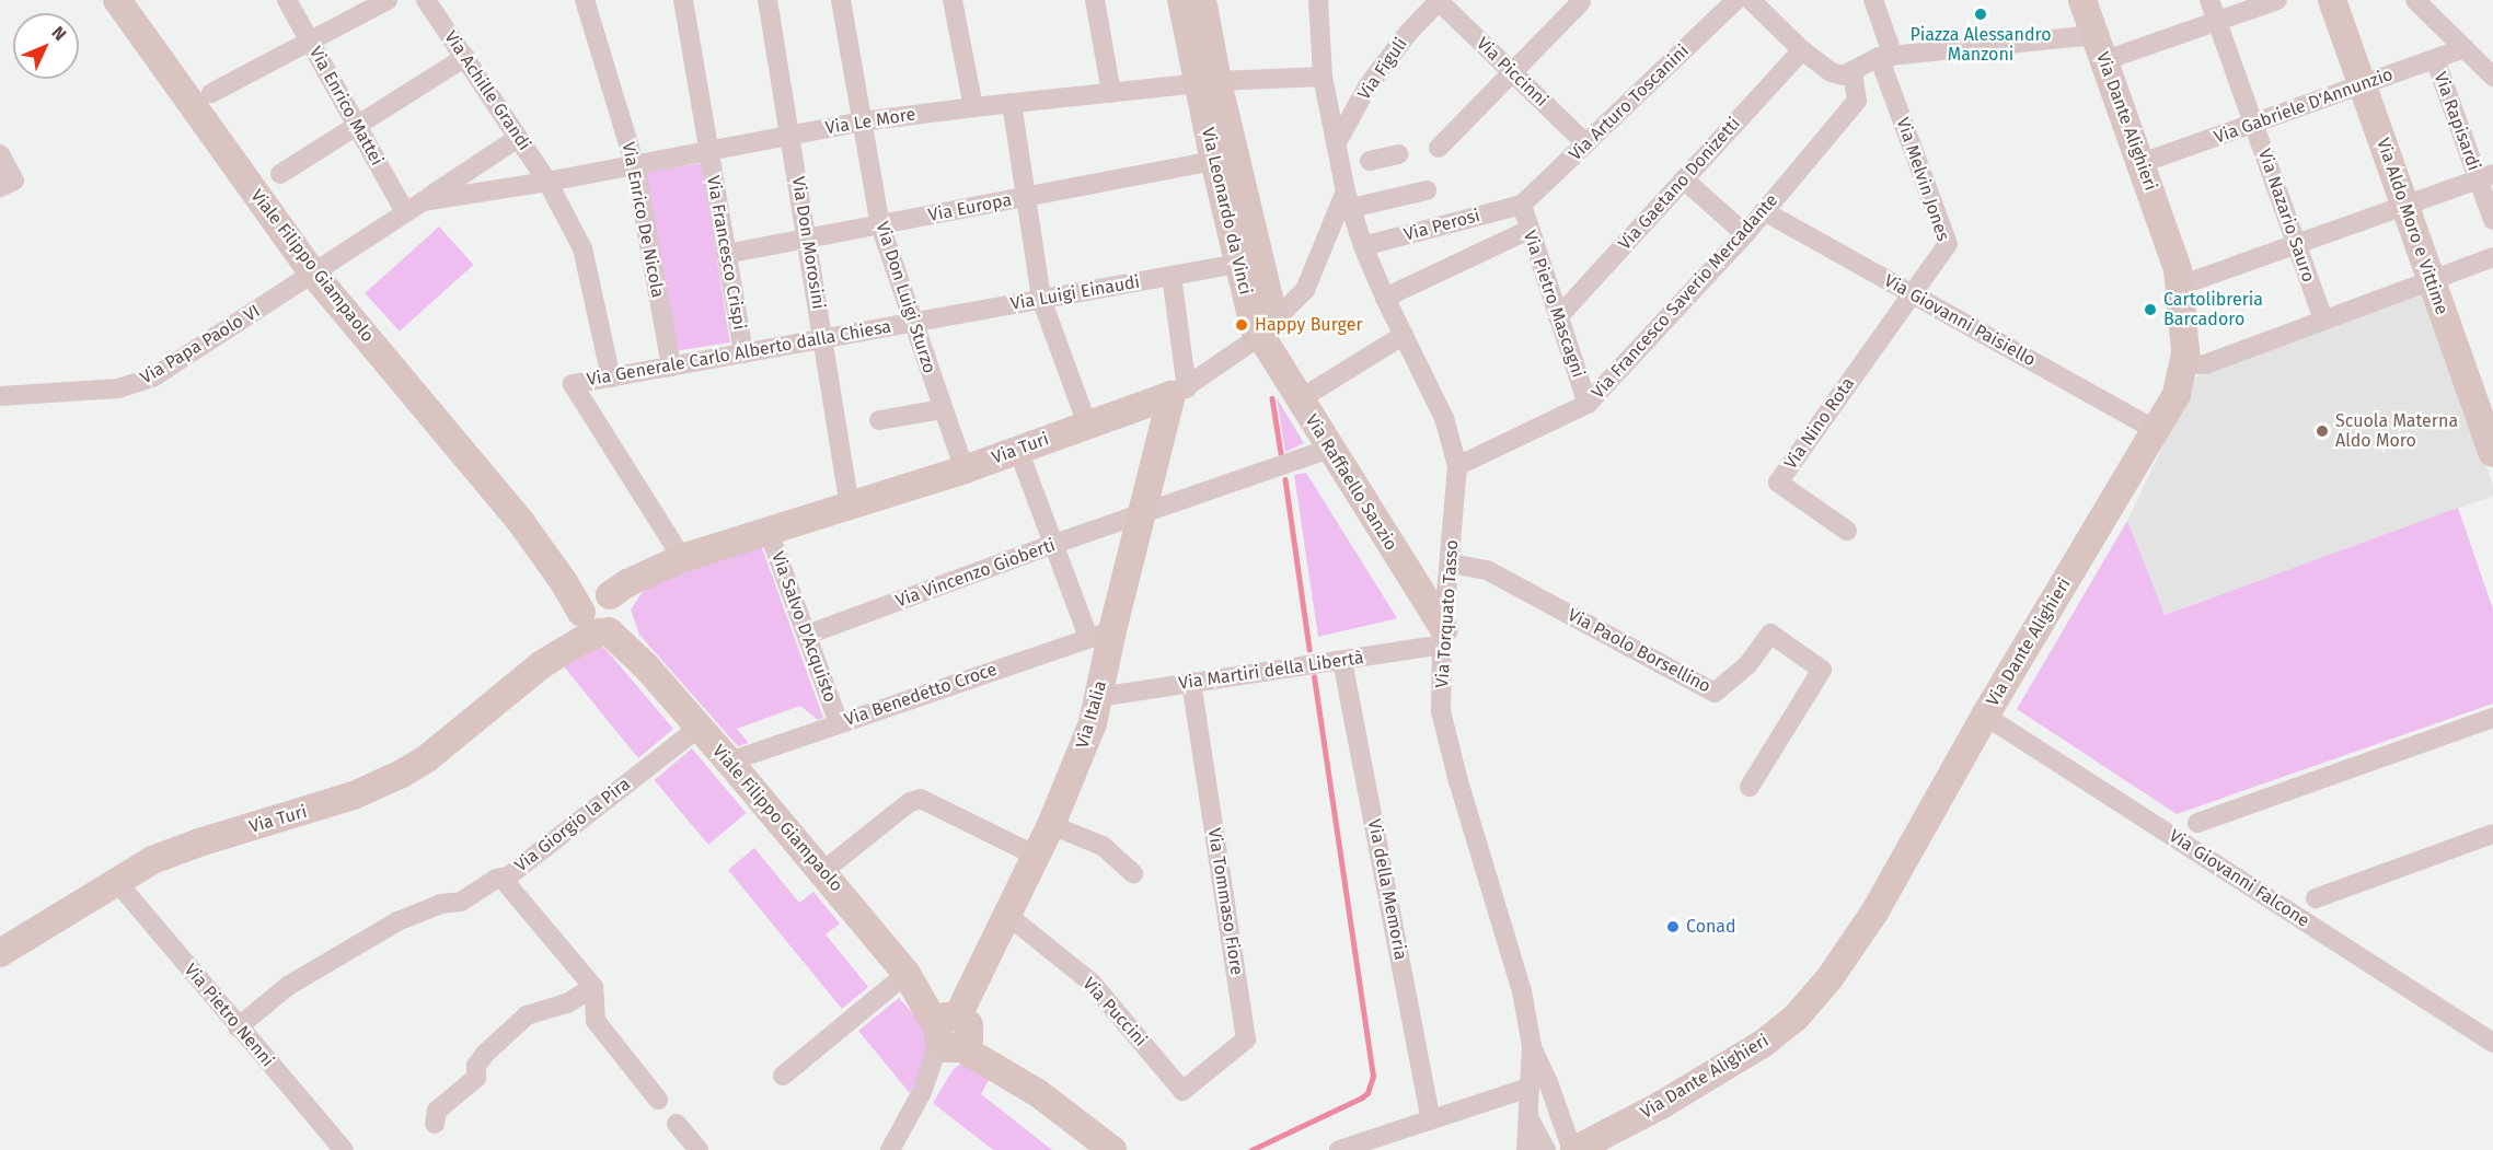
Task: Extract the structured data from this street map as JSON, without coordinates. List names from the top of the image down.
{
  "streets": {
    "street": [
      "Via Figuli",
      "Via Piccinni",
      "Via Achille Grandi",
      "Via Arturo Toscanini",
      "Via Enrico Mattei",
      "Via Gabriele D'Annunzio",
      "Via Le More",
      "Via Dante Alighieri",
      "Via Rapisardi",
      "Via Melvin Jones",
      "Via Gaetano Donizetti",
      "Via Europa",
      "Via Leonardo da Vinci",
      "Via Nazario Sauro",
      "Via Enrico De Nicola",
      "Via Perosi",
      "Via Aldo Moro e Vittime",
      "Via Don Morosini",
      "Via Francesco Crispi",
      "Viale Filippo Giampaolo",
      "Via Luigi Einaudi",
      "Via Francesco Saverio Mercadante",
      "Via Don Luigi Sturzo",
      "Via Pietro Mascagni",
      "Via Giovanni Paisiello",
      "Via Papa Paolo VI",
      "Via Generale Carlo Alberto dalla Chiesa",
      "Via Nino Rota",
      "Via Turi",
      "Via Raffaello Sanzio",
      "Via Vincenzo Gioberti",
      "Via Torquato Tasso",
      "Via Salvo D'Acquisto",
      "Via Paolo Borsellino",
      "Via Martiri della Libertà",
      "Via Benedetto Croce",
      "Via Italia",
      "Via Giorgio la Pira",
      "Via Giovanni Falcone",
      "Via della Memoria",
      "Via Tommaso Fiore",
      "Via Puccini",
      "Via Pietro Nenni"
    ]
  },
  "crossings": [
    ["Via Figuli", "Via Piccinni"],
    ["Via Figuli", "Via Torquato Tasso"],
    ["Via Piccinni", "Via Arturo Toscanini"],
    ["Via Achille Grandi", "Via Le More"],
    ["Via Achille Grandi", "Via Generale Carlo Alberto dalla Chiesa"],
    ["Via Arturo Toscanini", "Via Perosi"],
    ["Via Arturo Toscanini", "Via Pietro Mascagni"],
    ["Via Enrico Mattei", "Via Le More"],
    ["Via Gabriele D'Annunzio", "Via Dante Alighieri"],
    ["Via Gabriele D'Annunzio", "Via Rapisardi"],
    ["Via Gabriele D'Annunzio", "Via Nazario Sauro"],
    ["Via Gabriele D'Annunzio", "Via Aldo Moro e Vittime"],
    ["Via Le More", "Via Leonardo da Vinci"],
    ["Via Le More", "Via Enrico De Nicola"],
    ["Via Le More", "Via Don Morosini"],
    ["Via Le More", "Via Francesco Crispi"],
    ["Via Le More", "Viale Filippo Giampaolo"],
    ["Via Le More", "Via Don Luigi Sturzo"],
    ["Via Le More", "Via Papa Paolo VI"],
    ["Via Le More", "Via Torquato Tasso"],
    ["Via Dante Alighieri", "Via Giovanni Paisiello"],
    ["Via Dante Alighieri", "Via Torquato Tasso"],
    ["Via Dante Alighieri", "Via Giovanni Falcone"],
    ["Via Melvin Jones", "Via Giovanni Paisiello"],
    ["Via Melvin Jones", "Via Nino Rota"],
    ["Via Gaetano Donizetti", "Via Pietro Mascagni"],
    ["Via Europa", "Via Leonardo da Vinci"],
    ["Via Europa", "Via Don Morosini"],
    ["Via Europa", "Via Francesco Crispi"],
    ["Via Europa", "Via Don Luigi Sturzo"],
    ["Via Leonardo da Vinci", "Via Luigi Einaudi"],
    ["Via Leonardo da Vinci", "Via Turi"],
    ["Via Leonardo da Vinci", "Via Raffaello Sanzio"],
    ["Via Enrico De Nicola", "Via Generale Carlo Alberto dalla Chiesa"],
    ["Via Perosi", "Via Pietro Mascagni"],
    ["Via Perosi", "Via Torquato Tasso"],
    ["Via Don Morosini", "Via Generale Carlo Alberto dalla Chiesa"],
    ["Via Don Morosini", "Via Turi"],
    ["Via Francesco Crispi", "Via Generale Carlo Alberto dalla Chiesa"],
    ["Viale Filippo Giampaolo", "Via Papa Paolo VI"],
    ["Viale Filippo Giampaolo", "Via Turi"],
    ["Viale Filippo Giampaolo", "Via Benedetto Croce"],
    ["Viale Filippo Giampaolo", "Via Italia"],
    ["Viale Filippo Giampaolo", "Via Giorgio la Pira"],
    ["Via Luigi Einaudi", "Via Don Luigi Sturzo"],
    ["Via Luigi Einaudi", "Via Generale Carlo Alberto dalla Chiesa"],
    ["Via Francesco Saverio Mercadante", "Via Pietro Mascagni"],
    ["Via Francesco Saverio Mercadante", "Via Giovanni Paisiello"],
    ["Via Francesco Saverio Mercadante", "Via Torquato Tasso"],
    ["Via Don Luigi Sturzo", "Via Generale Carlo Alberto dalla Chiesa"],
    ["Via Don Luigi Sturzo", "Via Turi"],
    ["Via Giovanni Paisiello", "Via Nino Rota"],
    ["Via Generale Carlo Alberto dalla Chiesa", "Via Turi"],
    ["Via Turi", "Via Raffaello Sanzio"],
    ["Via Turi", "Via Torquato Tasso"],
    ["Via Turi", "Via Salvo D'Acquisto"],
    ["Via Turi", "Via Italia"],
    ["Via Turi", "Via Pietro Nenni"],
    ["Via Raffaello Sanzio", "Via Vincenzo Gioberti"],
    ["Via Raffaello Sanzio", "Via Torquato Tasso"],
    ["Via Raffaello Sanzio", "Via Martiri della Libertà"],
    ["Via Vincenzo Gioberti", "Via Salvo D'Acquisto"],
    ["Via Vincenzo Gioberti", "Via Italia"],
    ["Via Torquato Tasso", "Via Paolo Borsellino"],
    ["Via Torquato Tasso", "Via Martiri della Libertà"],
    ["Via Salvo D'Acquisto", "Via Benedetto Croce"],
    ["Via Martiri della Libertà", "Via Italia"],
    ["Via Martiri della Libertà", "Via della Memoria"],
    ["Via Martiri della Libertà", "Via Tommaso Fiore"],
    ["Via Benedetto Croce", "Via Italia"],
    ["Via Italia", "Via Puccini"],
    ["Via Giorgio la Pira", "Via Pietro Nenni"],
    ["Via Tommaso Fiore", "Via Puccini"]
  ],
  "places": [
    "Piazza Alessandro Manzoni",
    "Cartolibreria Barcadoro",
    "Happy Burger",
    "Scuola Materna Aldo Moro",
    "Conad"
  ],
  "north": "top right"
}
